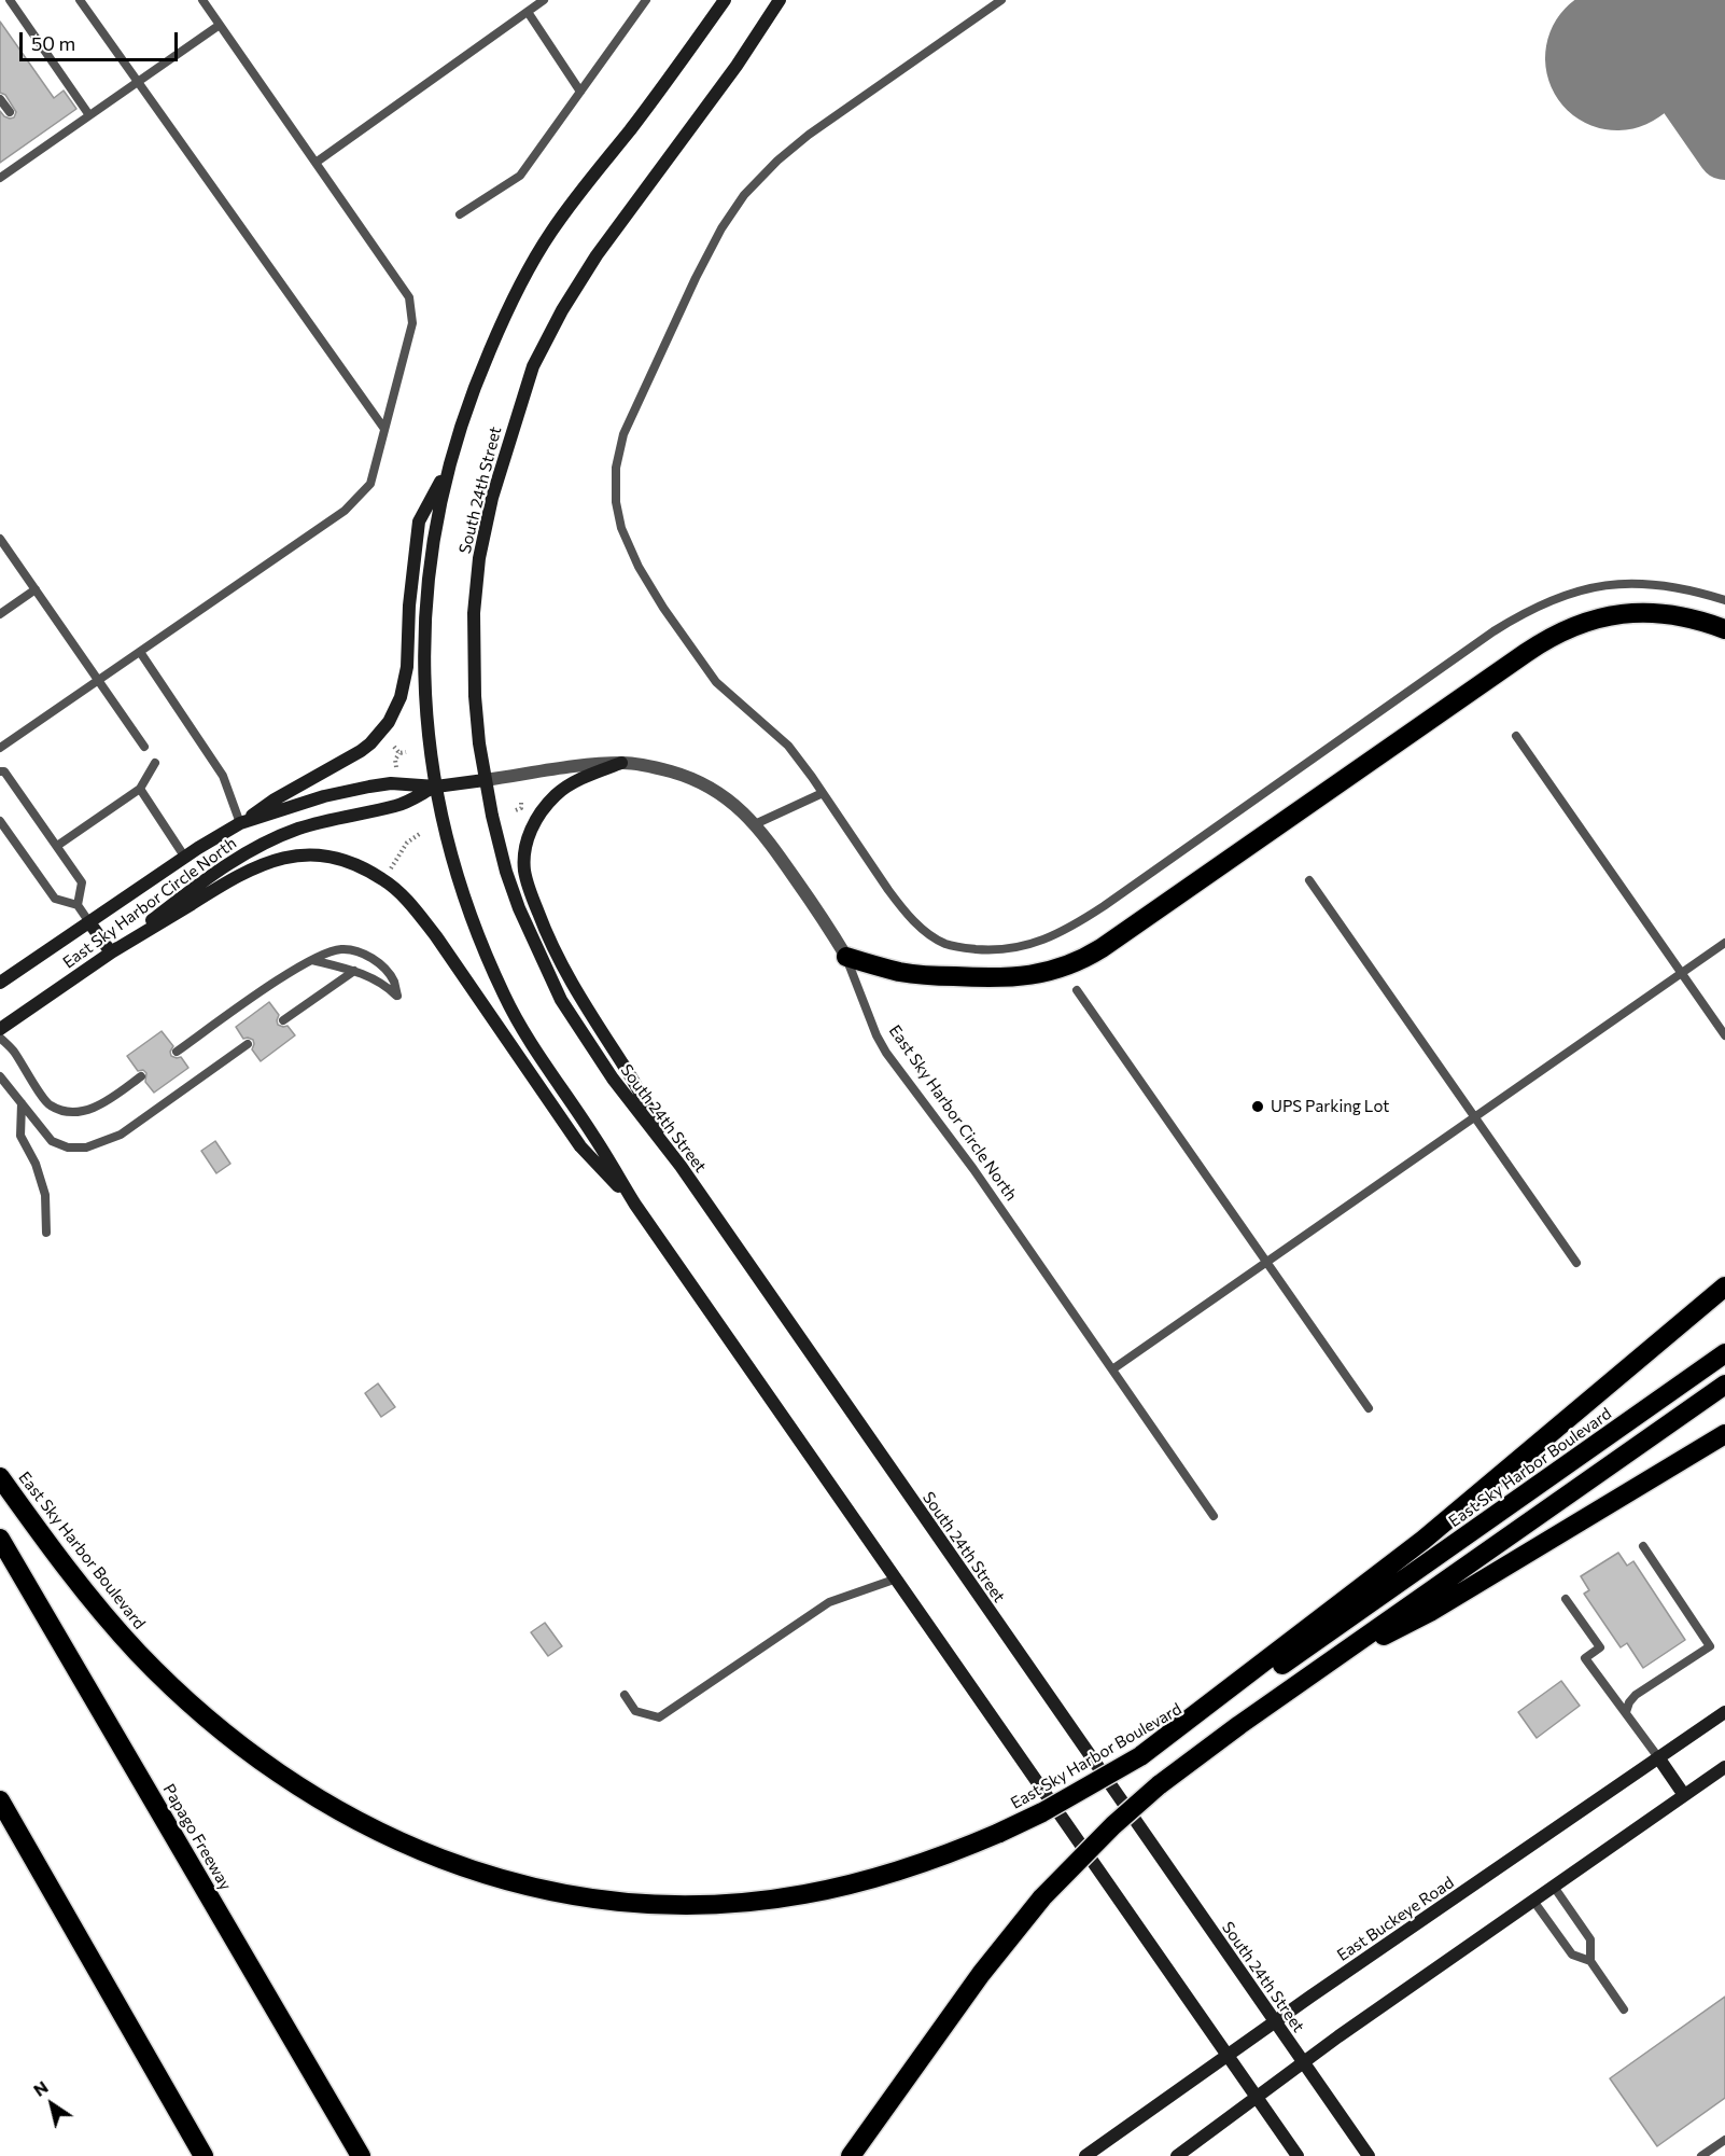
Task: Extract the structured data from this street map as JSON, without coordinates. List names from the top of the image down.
{
  "streets": {
    "highway": ["East Sky Harbor Boulevard", "Papago Freeway"],
    "main road": ["South 24th Street", "East Sky Harbor Circle North", "East Buckeye Road"]
  },
  "crossings": [
    ["South 24th Street", "East Sky Harbor Circle North"],
    ["South 24th Street", "East Buckeye Road"]
  ],
  "places": ["UPS Parking Lot"],
  "scale_bar": "50 m",
  "north": "top left"
}
